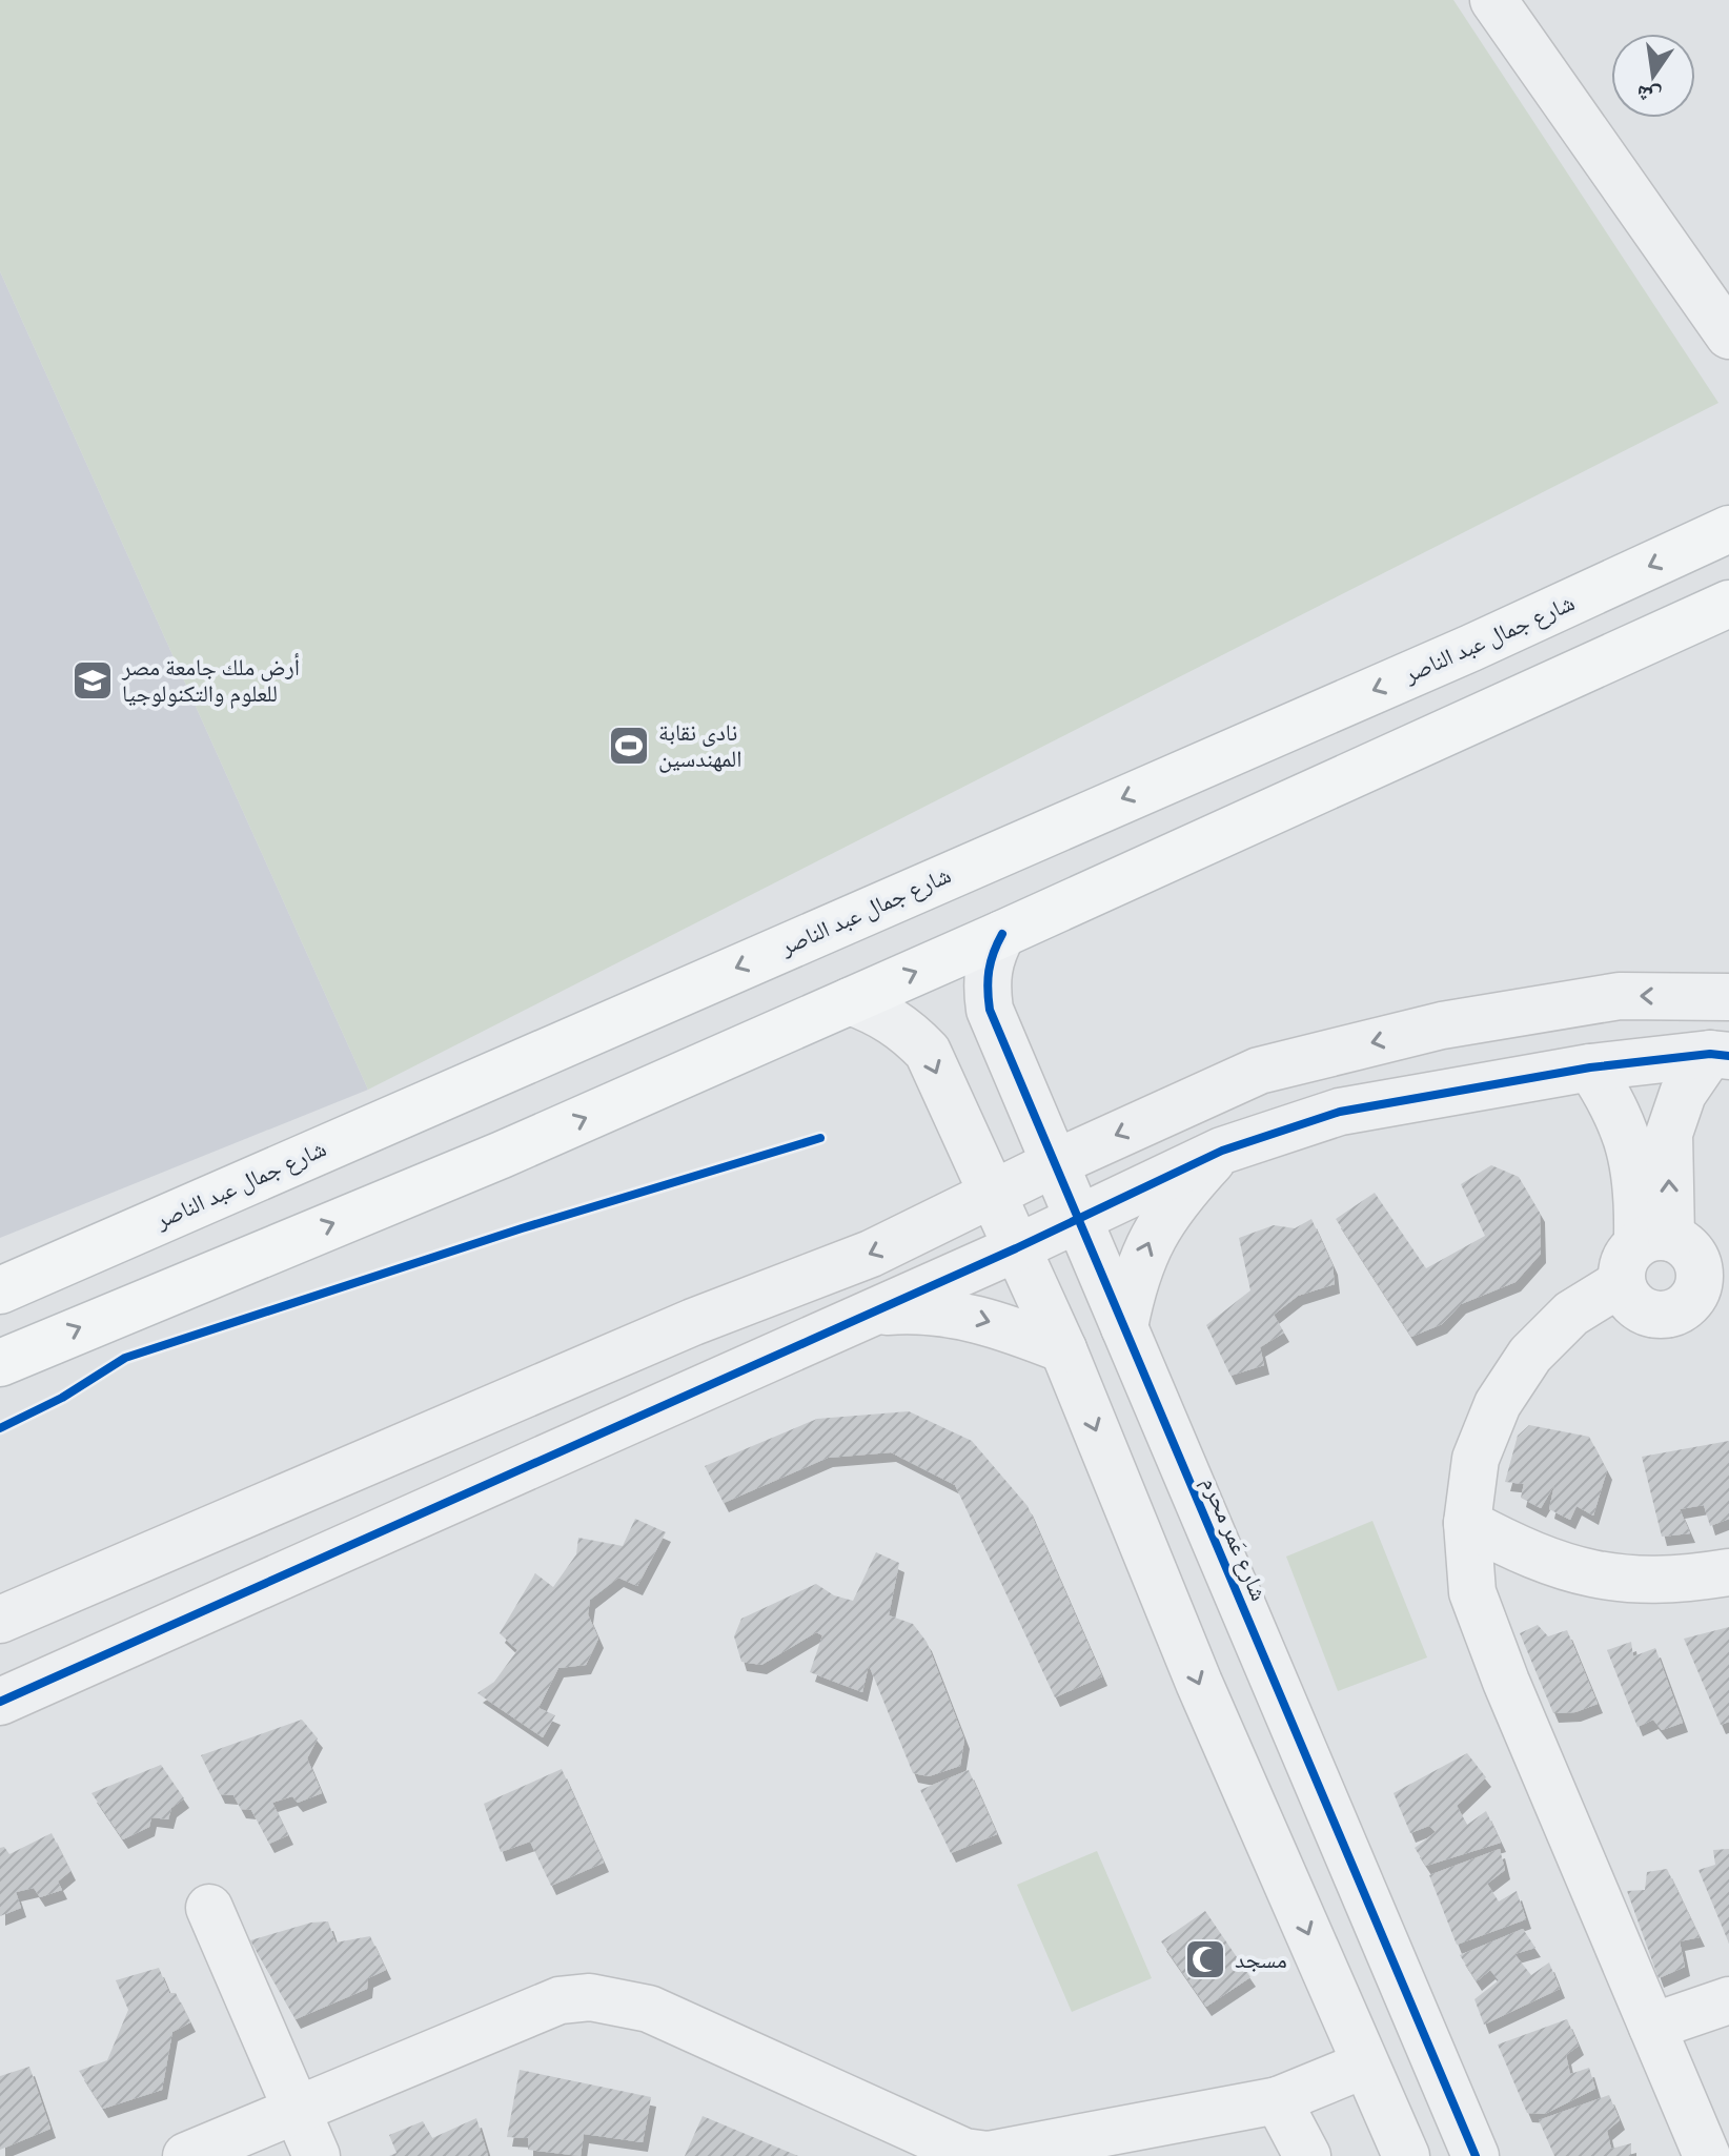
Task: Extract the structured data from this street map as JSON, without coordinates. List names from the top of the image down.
{
  "streets": {
    "main road": ["شارع جمال عبد الناصر"],
    "street": ["شارع عَمر محرم"]
  },
  "places": {
    "school or university": ["أرض ملك جامعة مصر للعلوم والتكنولوجيا"],
    "sports": ["نادى نقابة المهندسين"],
    "mosque": ["مسجد"]
  },
  "north": "bottom"
}
